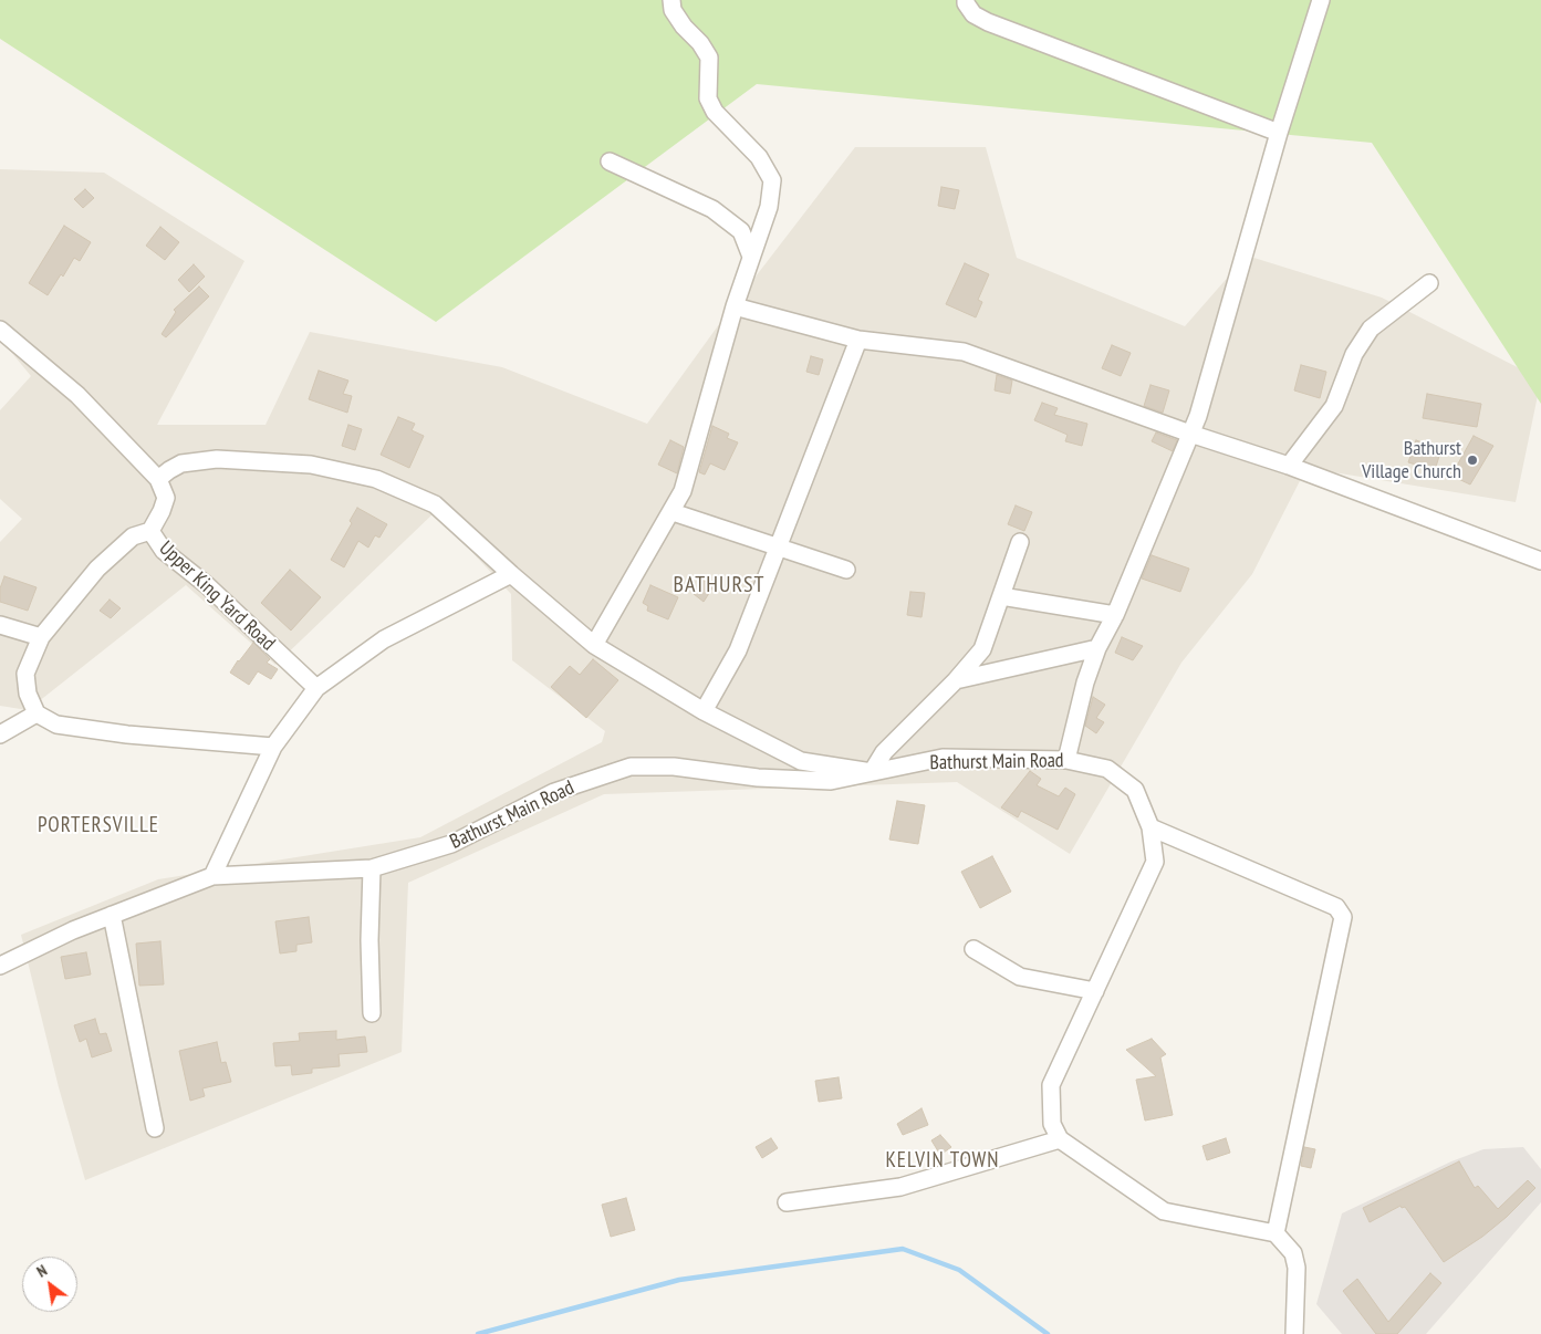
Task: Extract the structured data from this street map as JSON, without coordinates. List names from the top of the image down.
{
  "streets": {
    "street": ["Upper King Yard Road", "Bathurst Main Road"]
  },
  "districts": ["BATHURST", "PORTERSVILLE", "KELVIN TOWN"],
  "places": ["Bathurst Village Church"],
  "north": "top left"
}
